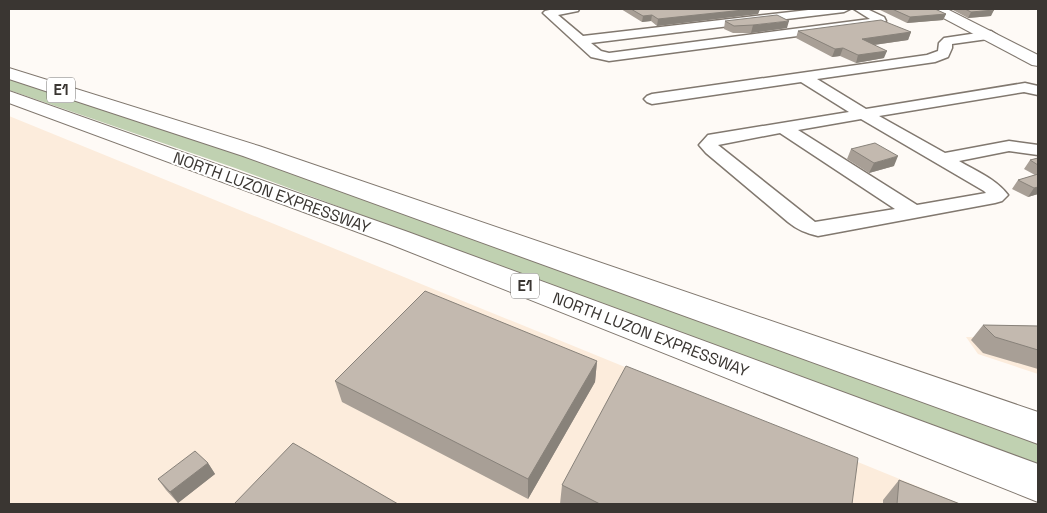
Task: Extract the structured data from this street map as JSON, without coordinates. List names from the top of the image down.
{
  "streets": {
    "main road": ["E1", "NORTH LUZON EXPRESSWAY"]
  }
}
